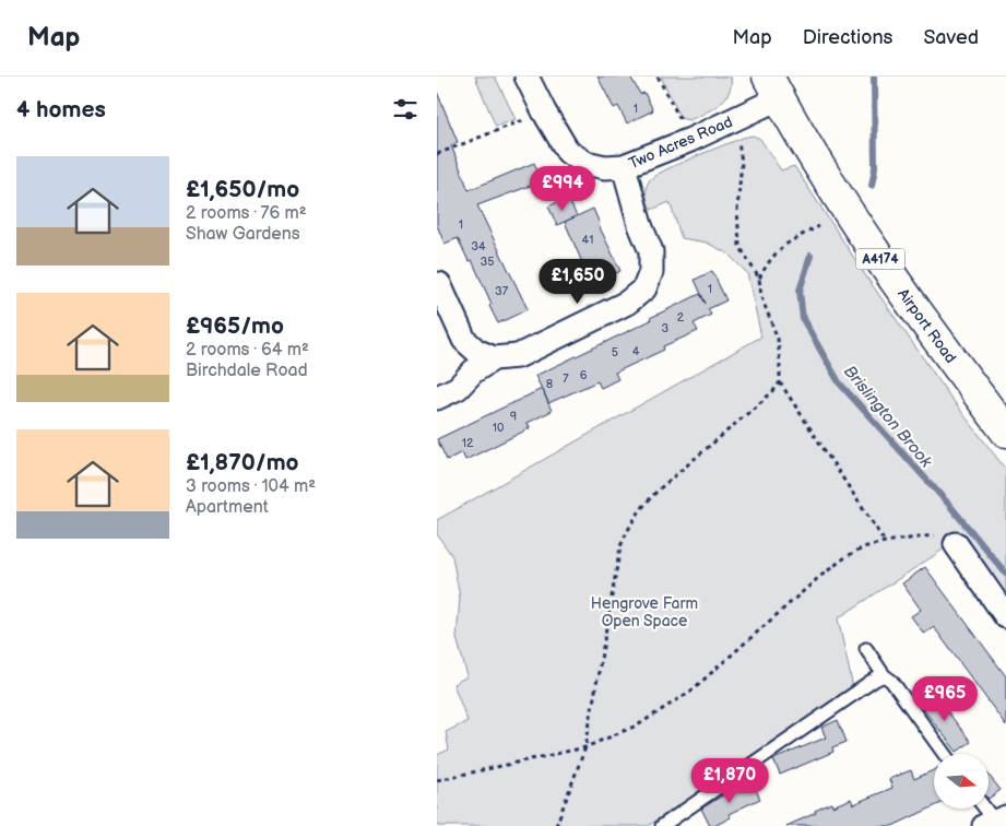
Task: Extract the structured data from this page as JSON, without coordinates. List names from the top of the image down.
{
  "streets": {
    "highway": ["A4174", "Airport Road"],
    "street": ["Two Acres Road"]
  },
  "crossings": [
    ["Two Acres Road", "Airport Road"]
  ],
  "water": ["Brislington Brook"],
  "parks": ["Hengrove Farm Open Space"],
  "house_numbers": [
    "1",
    "1",
    "41",
    "34",
    "35",
    "1",
    "37",
    "2",
    "3",
    "4",
    "5",
    "6",
    "7",
    "8",
    "9",
    "10",
    "12"
  ],
  "north": "right",
  "page": {
    "header": "Map",
    "nav": ["Map", "Directions", "Saved"],
    "heading": "4 homes",
    "list": [
      {
        "name": "£1,650/mo",
        "note": "2 rooms · 76 m² · Shaw Gardens"
      },
      {
        "name": "£965/mo",
        "note": "2 rooms · 64 m² · Birchdale Road"
      },
      {
        "name": "£1,870/mo",
        "note": "3 rooms · 104 m² · Apartment"
      }
    ],
    "price": [
      "£994",
      "£1,650",
      "£965",
      "£1,870"
    ]
  }
}
